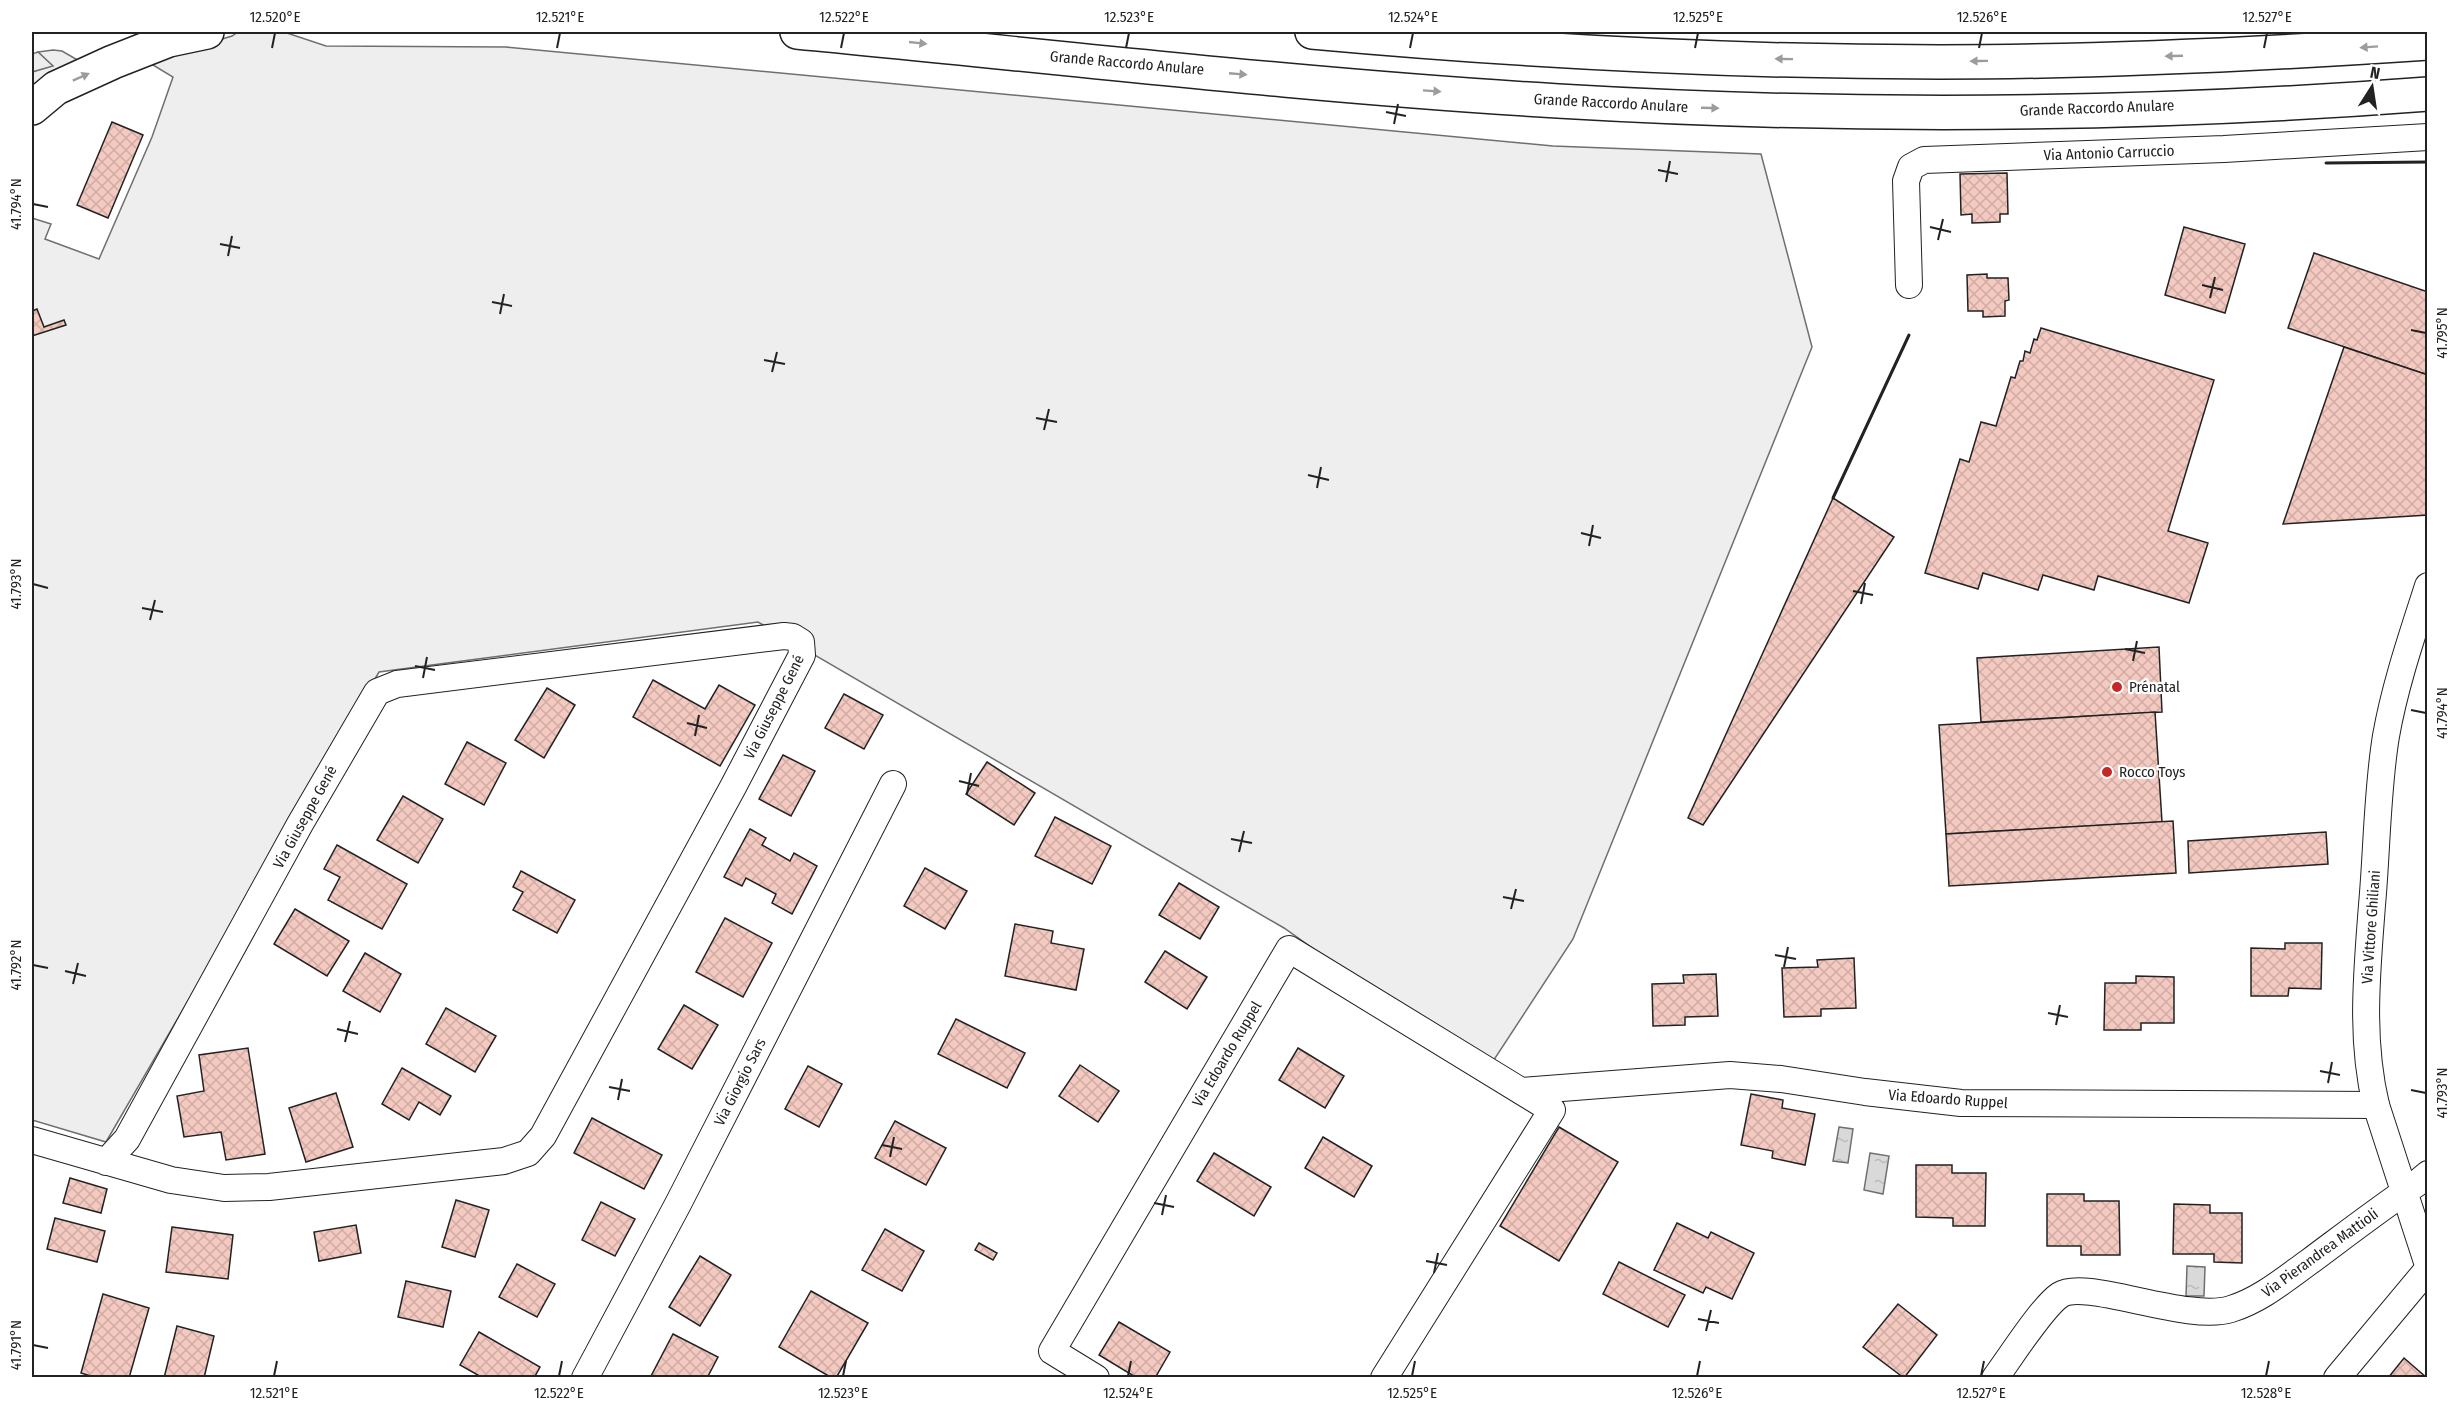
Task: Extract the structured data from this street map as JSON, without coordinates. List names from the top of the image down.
{
  "streets": {
    "highway": ["Grande Raccordo Anulare"],
    "street": [
      "Via Antonio Carruccio",
      "Via Giuseppe Gené",
      "Via Vittore Ghiliani",
      "Via Edoardo Ruppel",
      "Via Giorgio Sars",
      "Via Pierandrea Mattioli"
    ]
  },
  "crossings": [
    ["Via Vittore Ghiliani", "Via Edoardo Ruppel"],
    ["Via Vittore Ghiliani", "Via Pierandrea Mattioli"]
  ],
  "places": ["Prénatal", "Rocco Toys"],
  "north": "top",
  "coordinates": [
    "12.520°E",
    "12.521°E",
    "12.522°E",
    "12.523°E",
    "12.524°E",
    "12.525°E",
    "12.526°E",
    "12.527°E",
    "41.794°N",
    "41.795°N",
    "41.793°N",
    "41.792°N",
    "41.791°N",
    "12.528°E"
  ]
}
